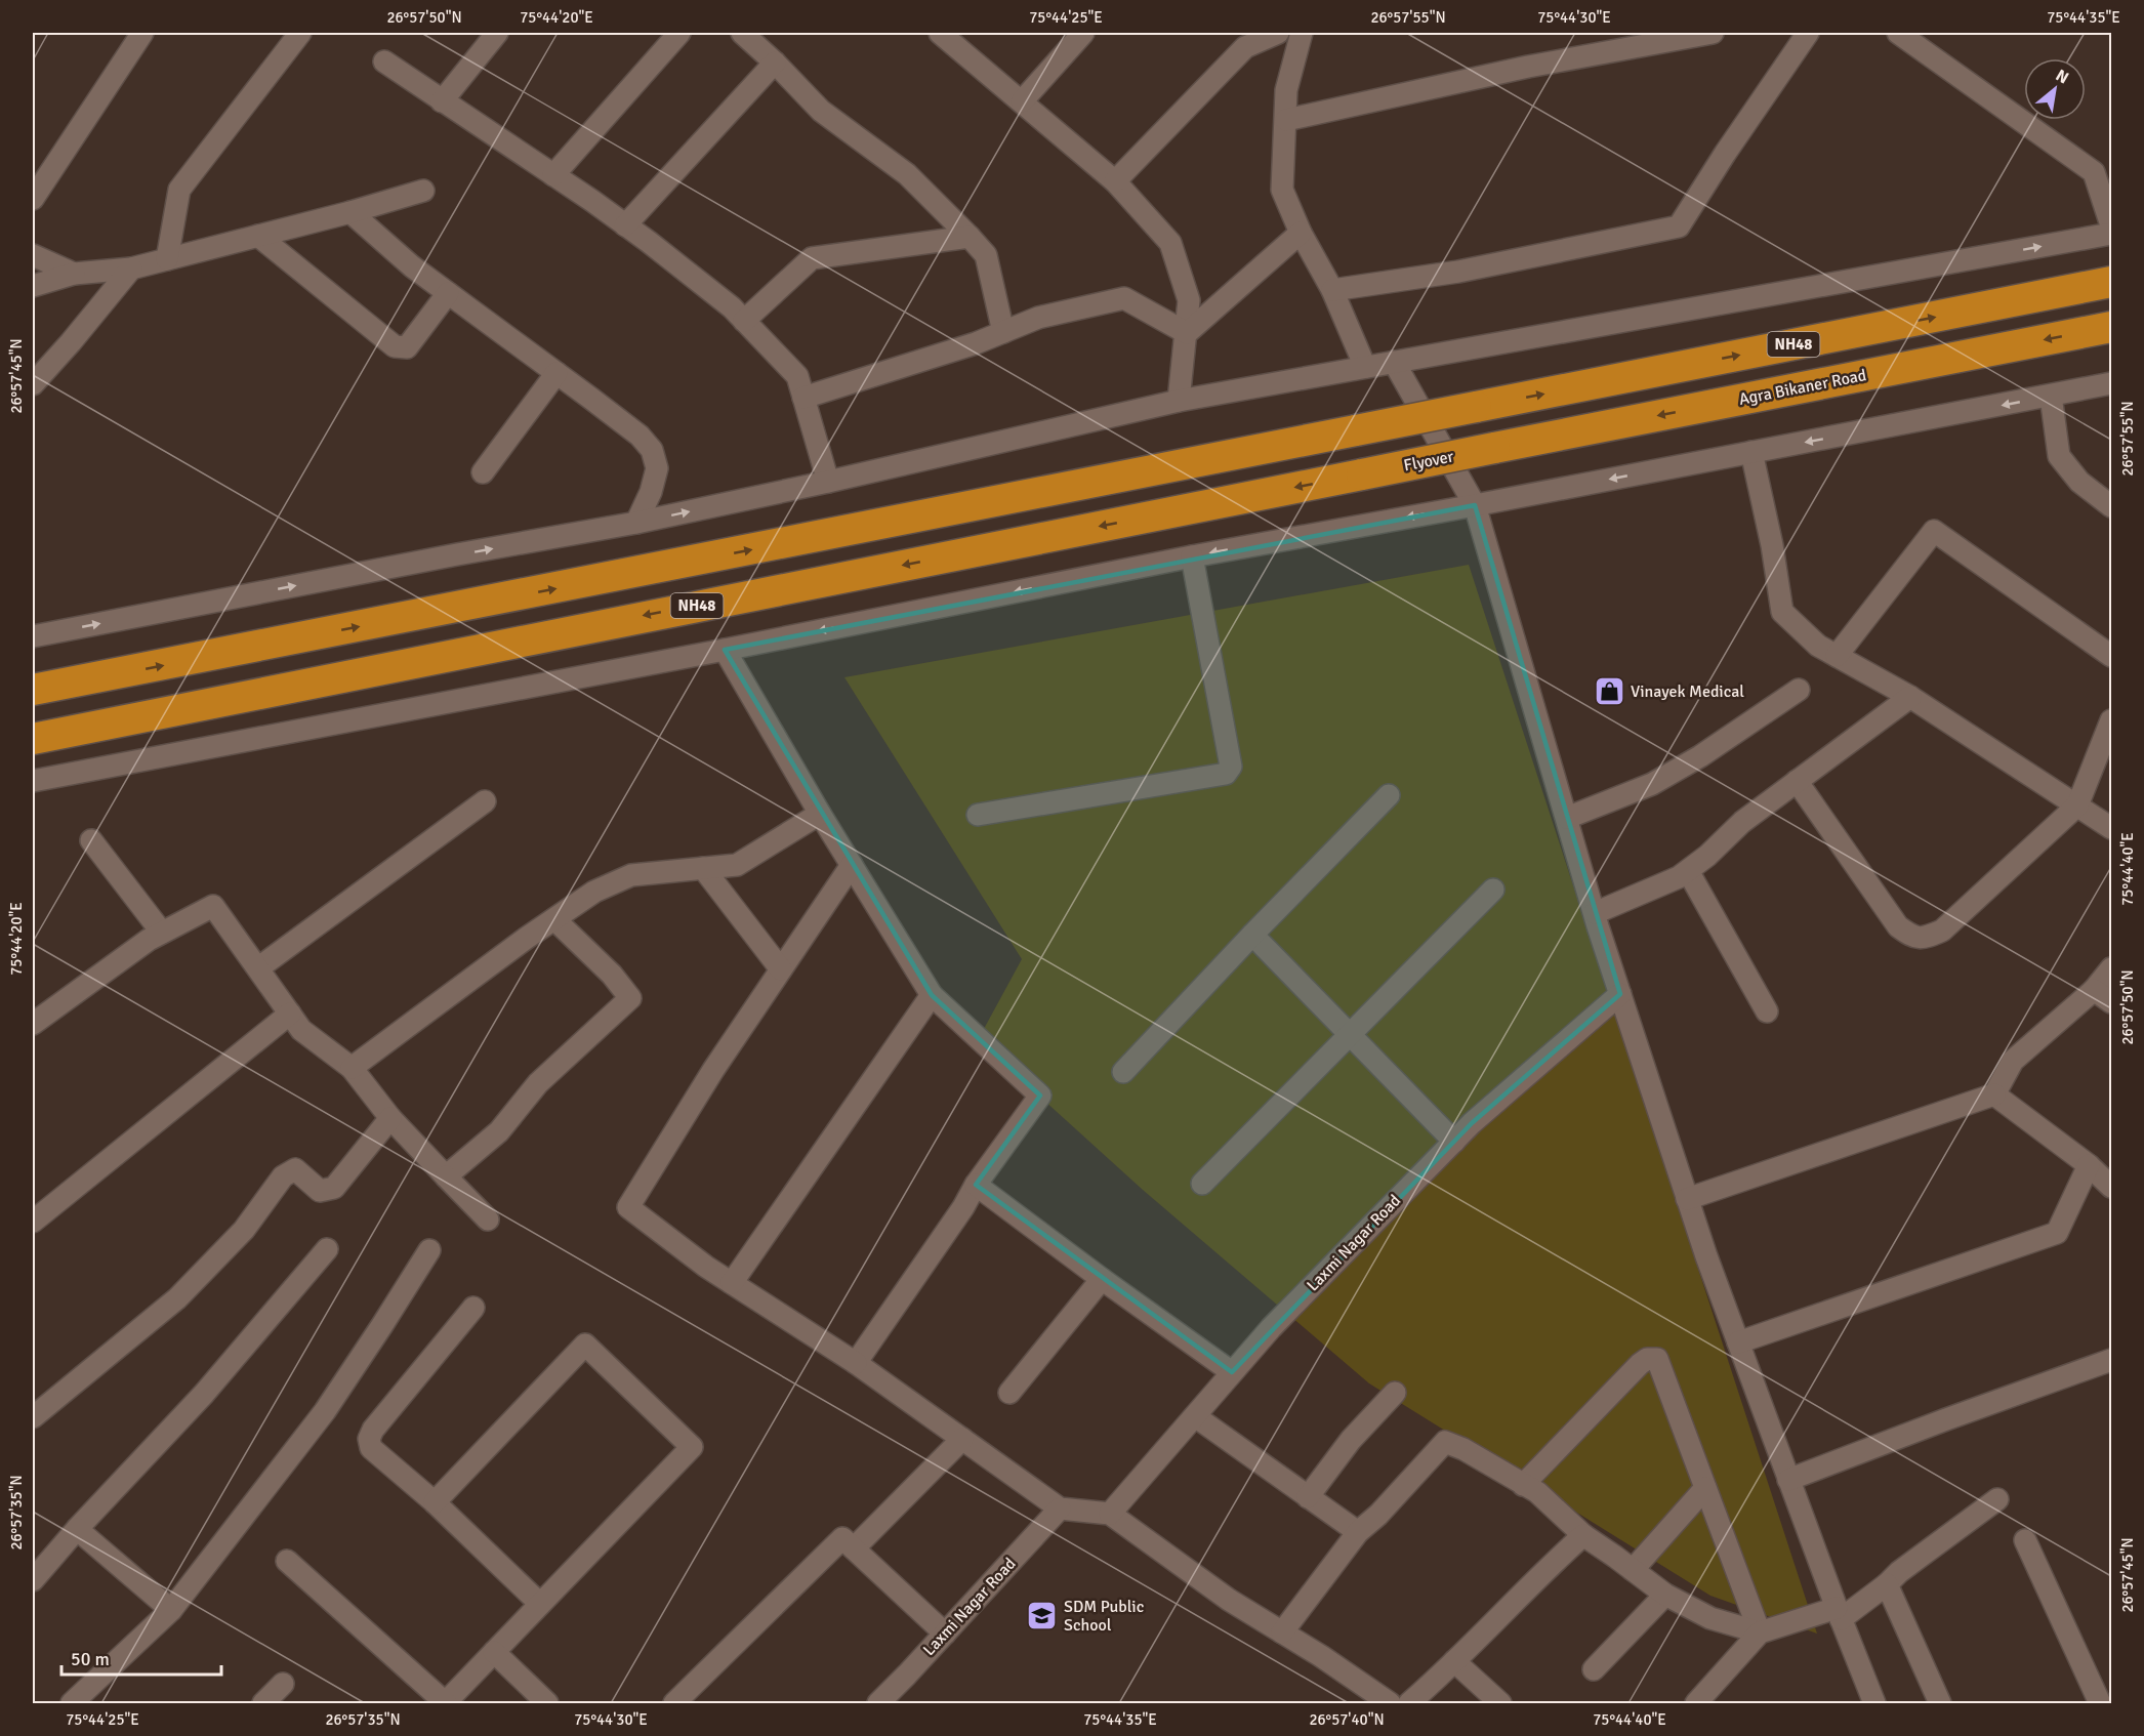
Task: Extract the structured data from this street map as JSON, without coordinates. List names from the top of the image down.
{
  "streets": {
    "highway": ["NH48", "Agra Bikaner Road", "Flyover"],
    "street": ["Laxmi Nagar Road"]
  },
  "crossings": [
    ["Agra Bikaner Road", "Flyover"]
  ],
  "places": {
    "shop": ["Vinayek Medical"],
    "school or university": ["SDM Public School"]
  },
  "scale_bar": "50 m",
  "north": "top right",
  "coordinates": [
    "26°57'50\"N",
    "75°44'20\"E",
    "75°44'25\"E",
    "26°57'55\"N",
    "75°44'30\"E",
    "75°44'35\"E",
    "26°57'45\"N",
    "75°44'40\"E",
    "26°57'35\"N",
    "26°57'40\"N"
  ]
}
